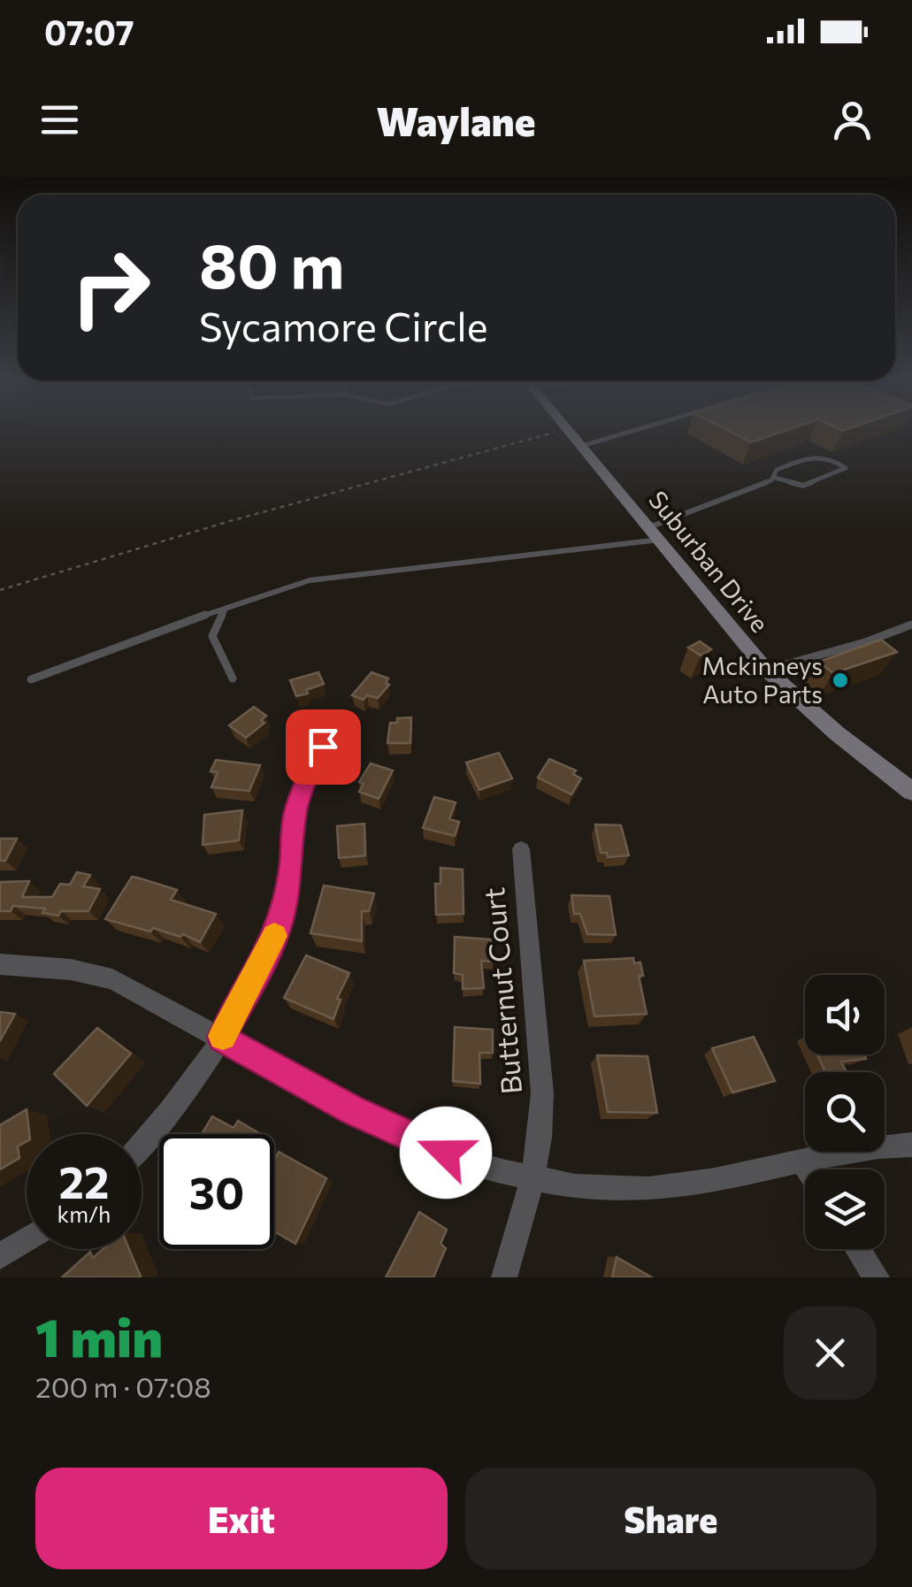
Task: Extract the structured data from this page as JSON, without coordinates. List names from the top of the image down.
{
  "streets": {
    "main road": ["Suburban Drive"],
    "street": ["Butternut Court"]
  },
  "places": ["Mckinneys Auto Parts"],
  "page": {
    "status": "07:07",
    "header": "Waylane",
    "turn": ["80 m", "Sycamore Circle"],
    "speed": "22 km/h",
    "limit": "30",
    "heading": ["1 min", "200 m · 07:08"],
    "buttons": ["Exit", "Share"]
  }
}
